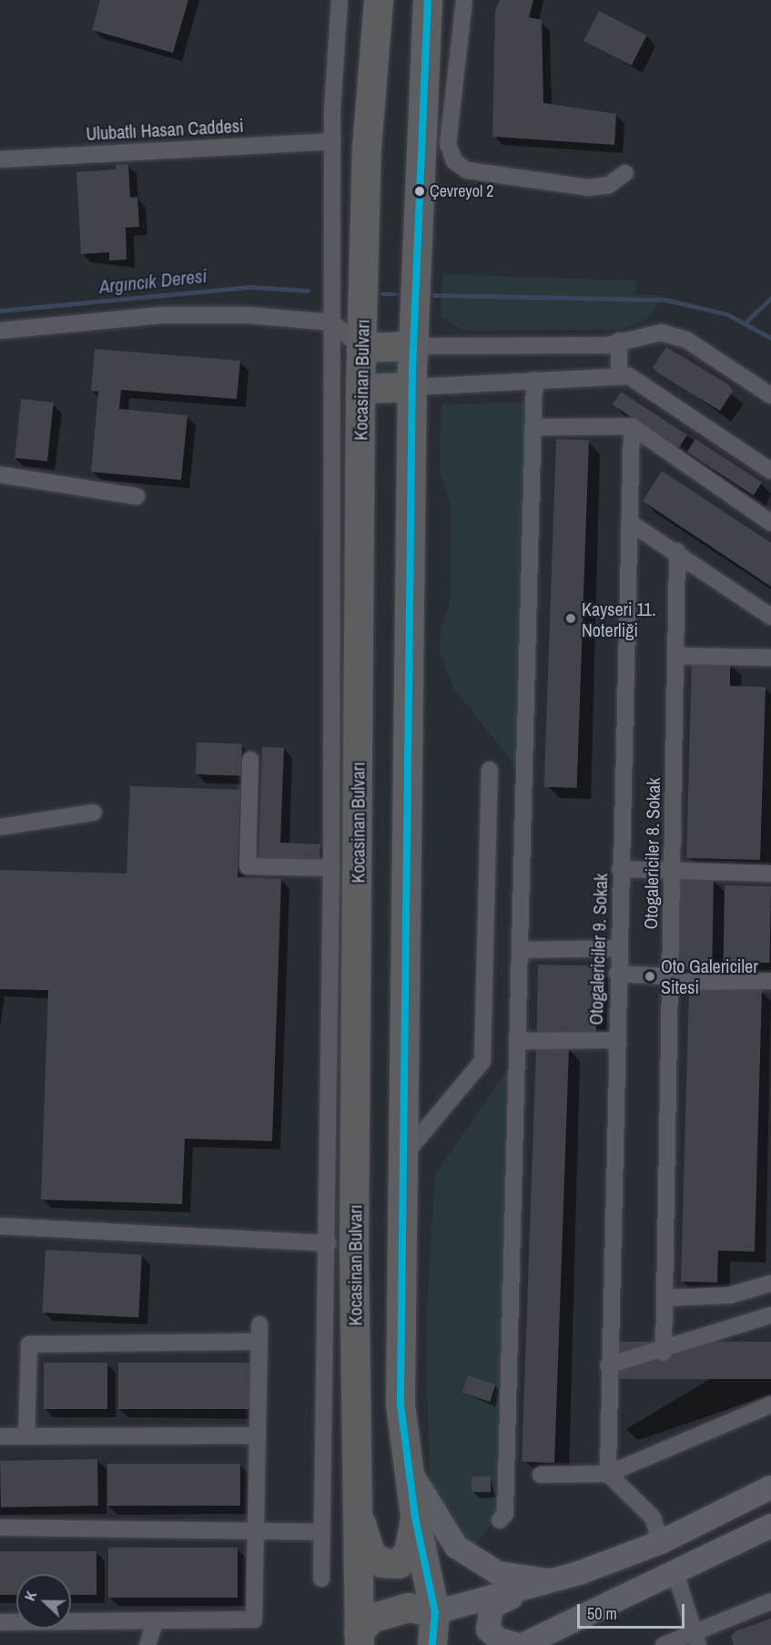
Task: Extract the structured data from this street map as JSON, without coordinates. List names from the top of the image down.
{
  "streets": {
    "highway": ["Kocasinan Bulvarı"],
    "street": ["Ulubatlı Hasan Caddesi", "Otogalericiler 8. Sokak", "Otogalericiler 9. Sokak"]
  },
  "water": ["Argıncık Deresi"],
  "places": ["Çevreyol 2", "Kayseri 11. Noterliği", "Oto Galericiler Sitesi"],
  "scale_bar": "50 m",
  "north": "left"
}
